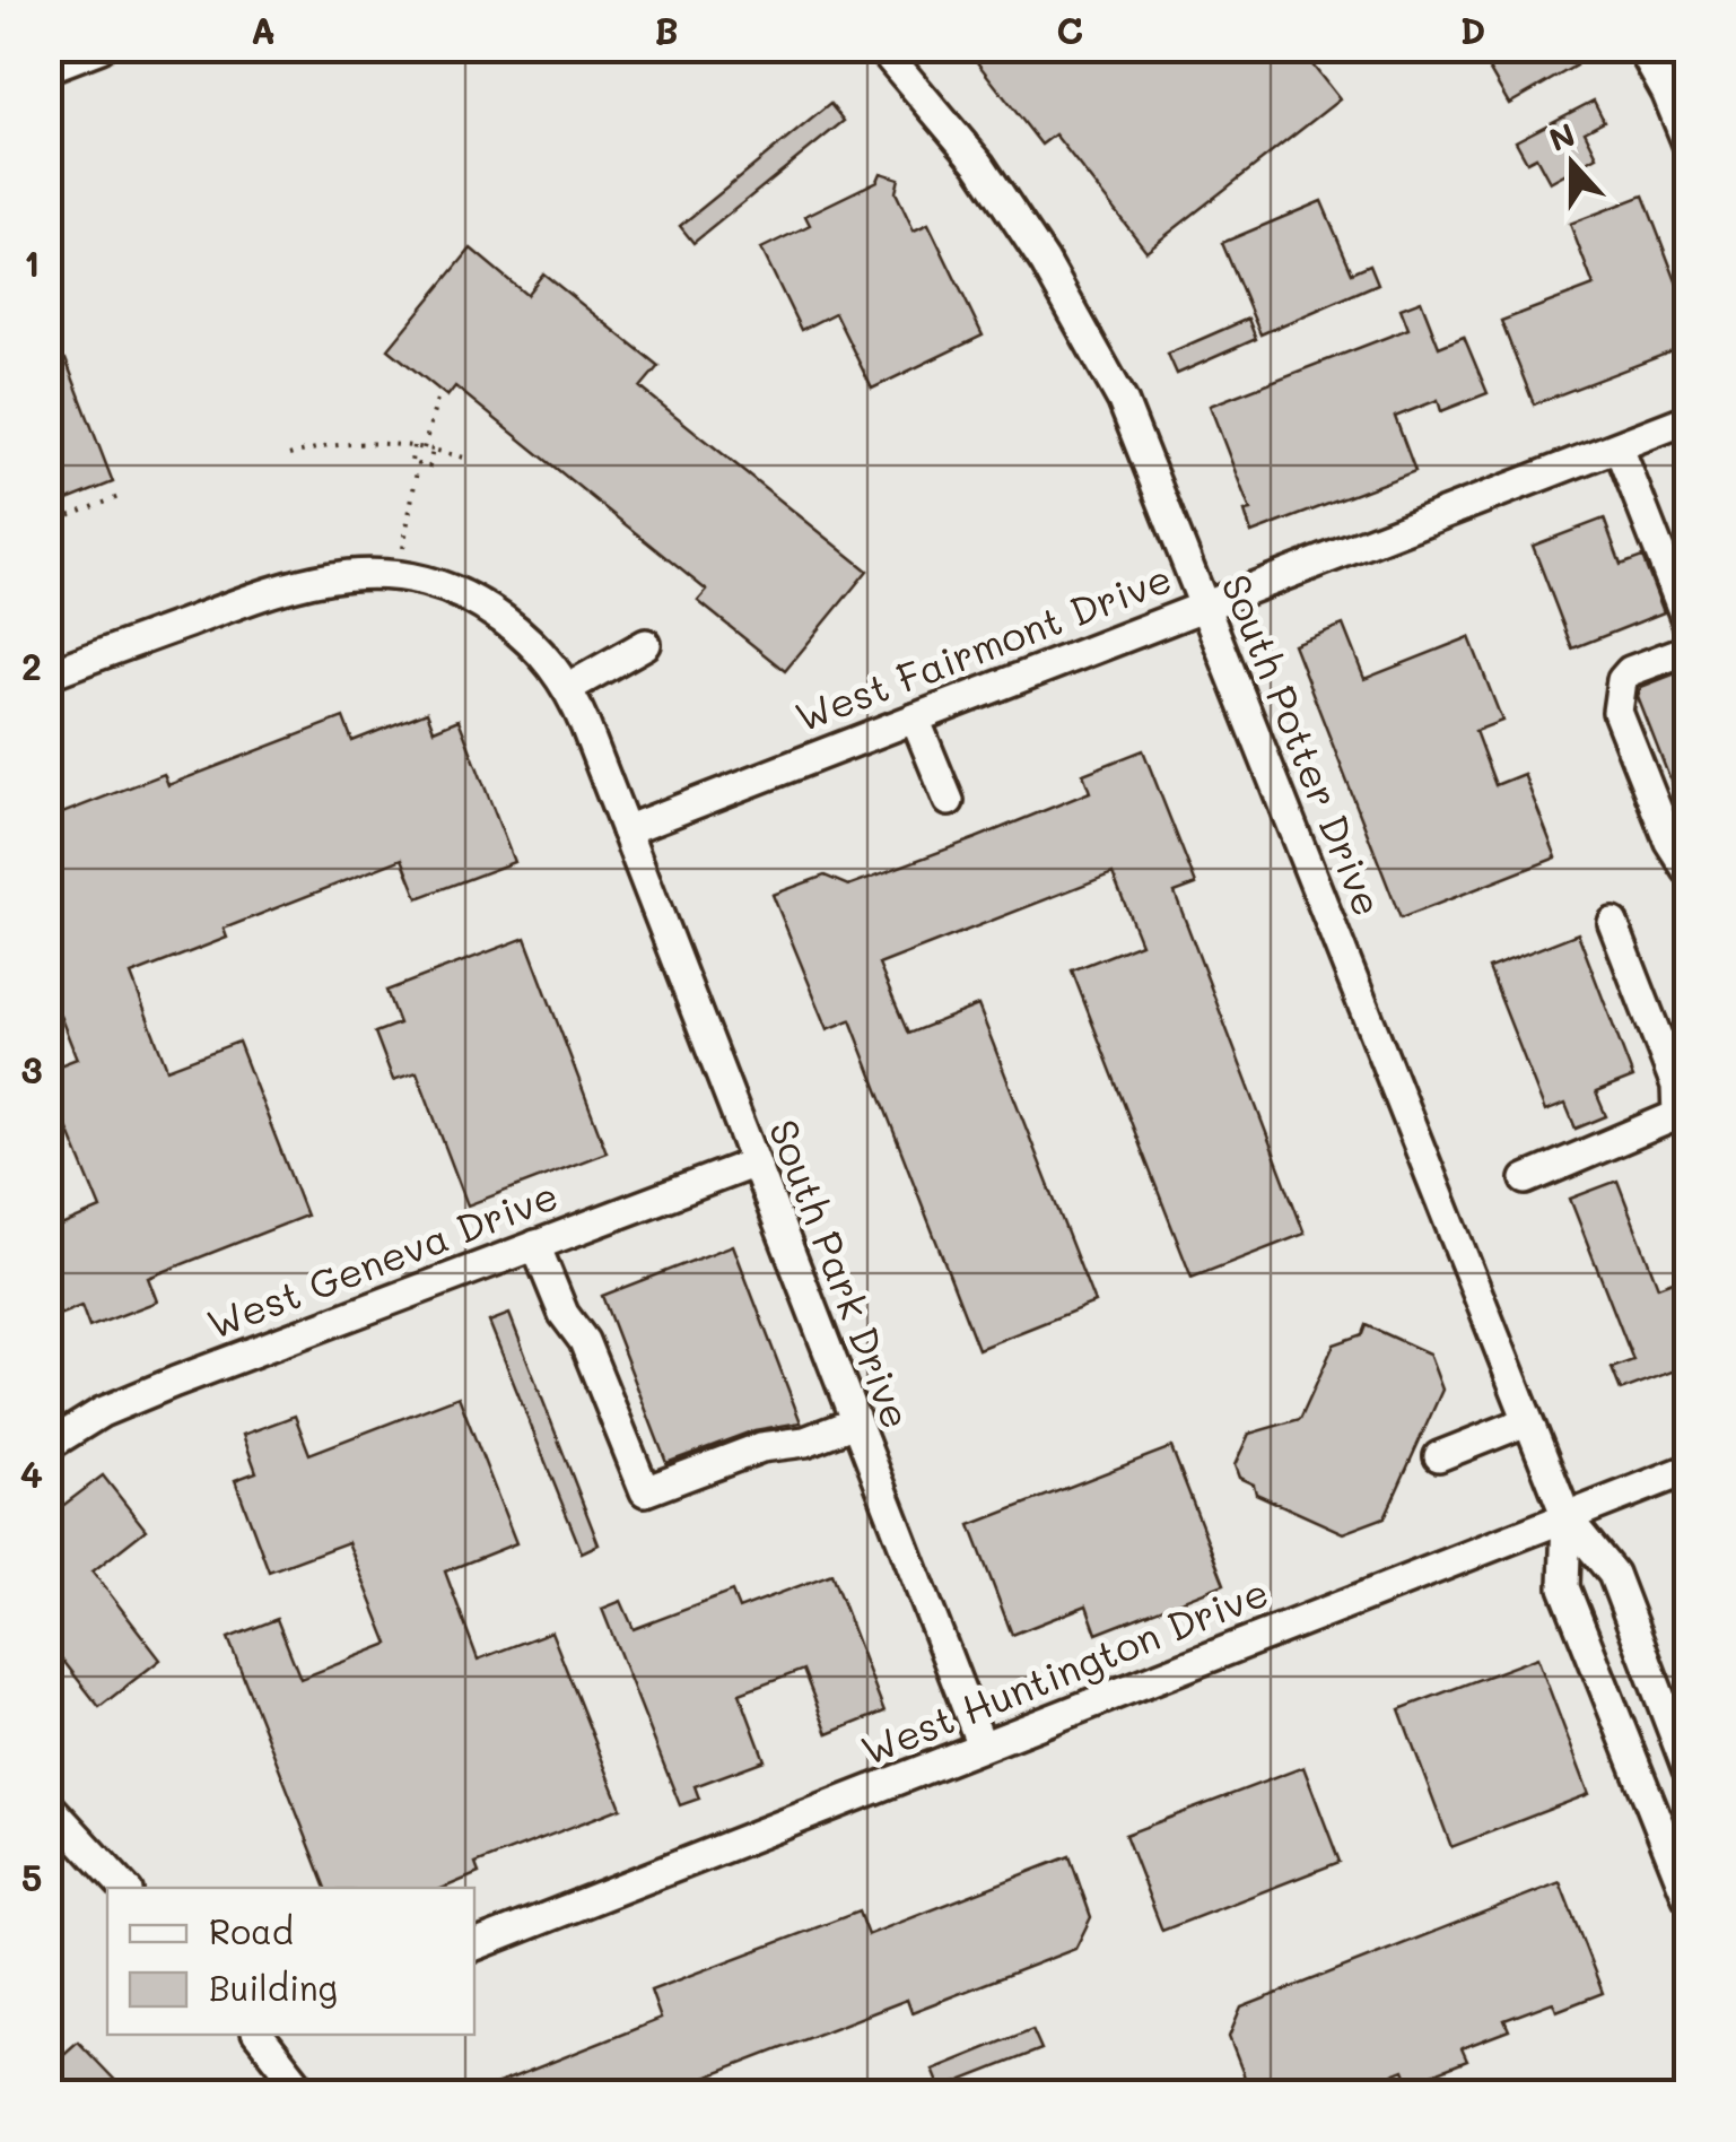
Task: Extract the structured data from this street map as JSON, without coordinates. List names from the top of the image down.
{
  "streets": {
    "street": [
      "West Fairmont Drive",
      "South Potter Drive",
      "West Geneva Drive",
      "South Park Drive",
      "West Huntington Drive"
    ]
  },
  "crossings": [
    ["West Fairmont Drive", "South Potter Drive"],
    ["West Fairmont Drive", "South Park Drive"],
    ["South Potter Drive", "West Huntington Drive"],
    ["West Geneva Drive", "South Park Drive"],
    ["South Park Drive", "West Huntington Drive"]
  ],
  "legend": ["Road", "Building"],
  "north": "top",
  "grid": {
    "columns": [
      "A",
      "B",
      "C",
      "D"
    ],
    "rows": [
      "1",
      "2",
      "3",
      "4",
      "5"
    ]
  }
}
